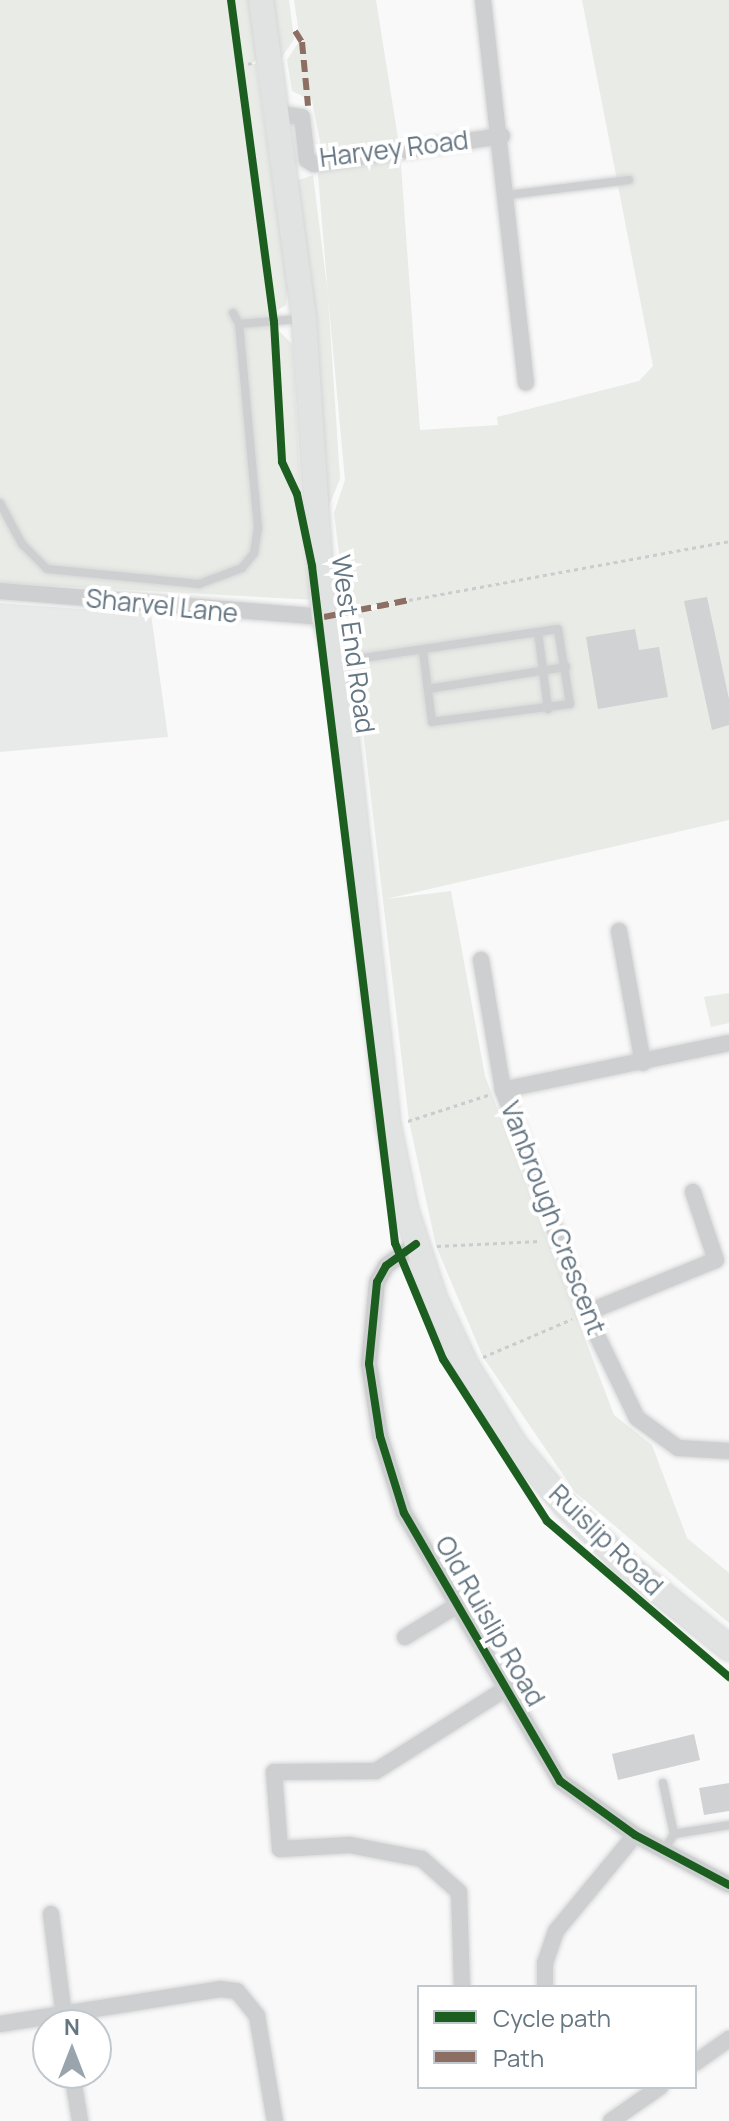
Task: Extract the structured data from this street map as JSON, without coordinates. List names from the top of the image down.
{
  "streets": {
    "main road": ["West End Road", "Ruislip Road"],
    "street": [
      "Harvey Road",
      "Sharvel Lane",
      "Vanbrough Crescent",
      "Old Ruislip Road"
    ]
  },
  "crossings": [
    ["Harvey Road", "West End Road"],
    ["Sharvel Lane", "West End Road"],
    ["West End Road", "Ruislip Road"],
    ["West End Road", "Old Ruislip Road"],
    ["Ruislip Road", "Old Ruislip Road"]
  ],
  "legend": ["Cycle path", "Path"],
  "north": "top"
}
